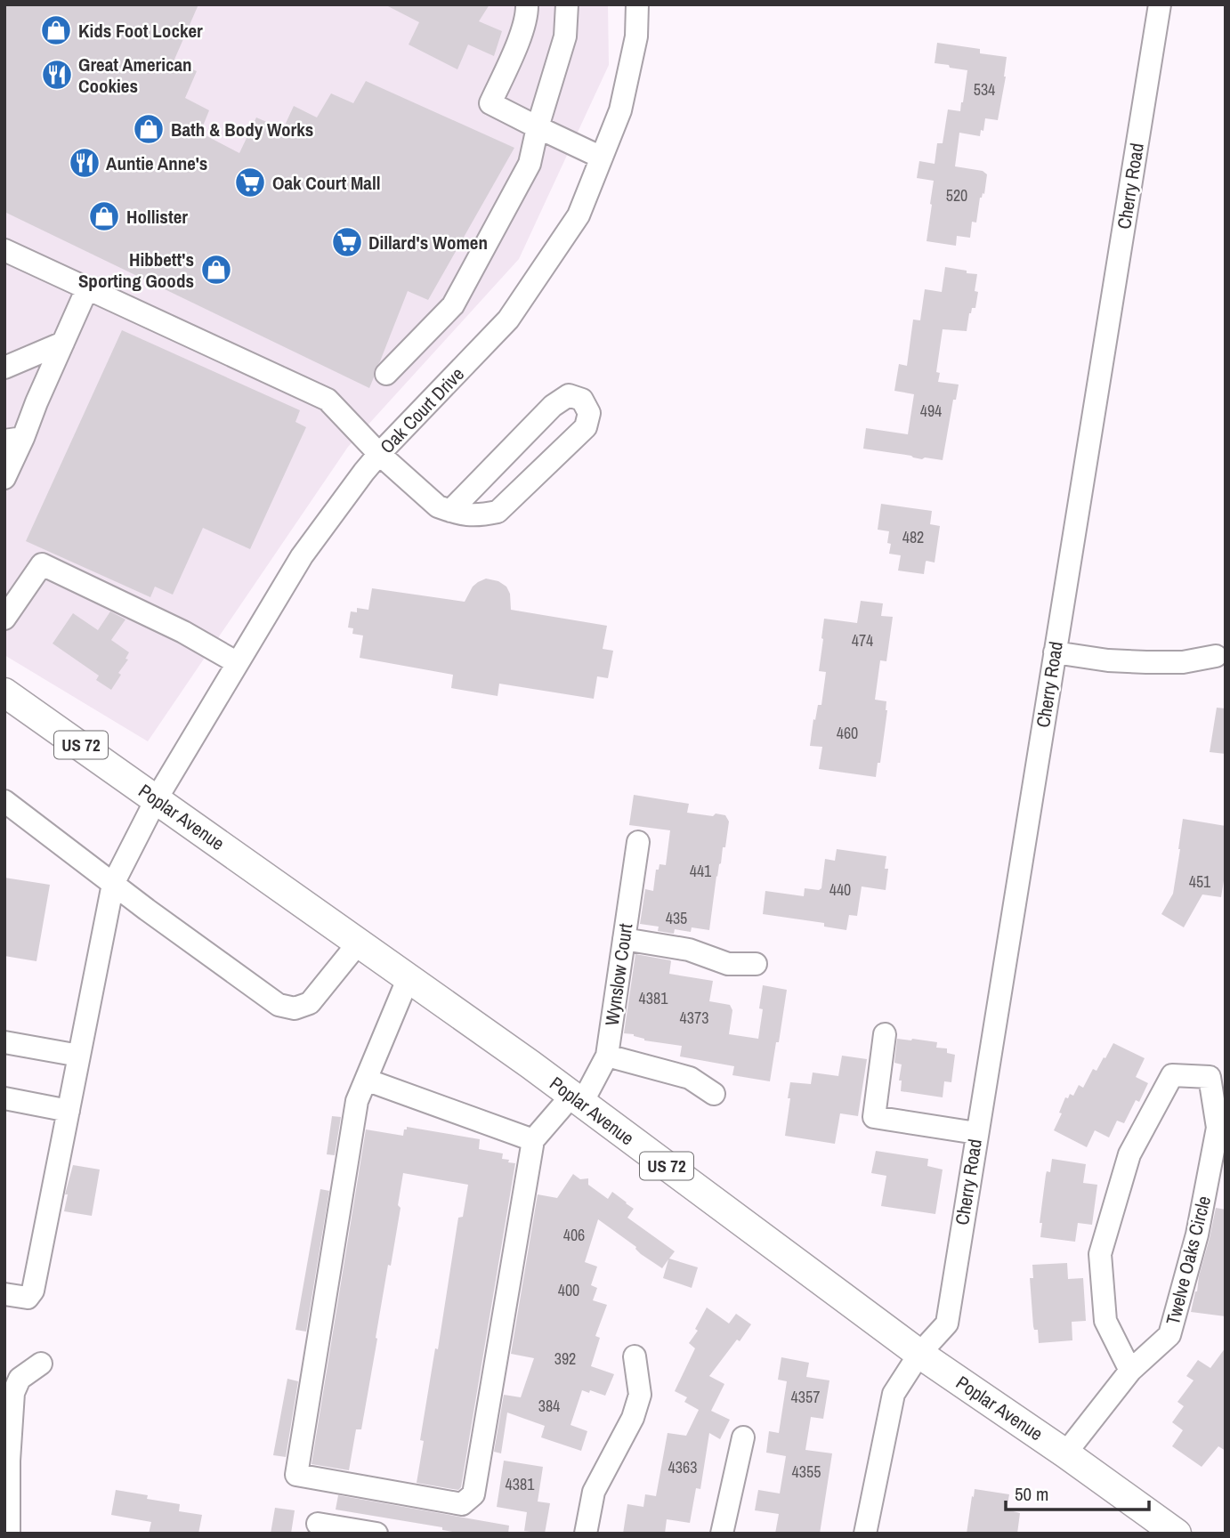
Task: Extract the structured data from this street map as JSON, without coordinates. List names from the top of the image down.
{
  "streets": {
    "main road": ["US 72", "Poplar Avenue"],
    "street": [
      "Cherry Road",
      "Oak Court Drive",
      "Wynslow Court",
      "Twelve Oaks Circle"
    ]
  },
  "crossings": [
    ["Cherry Road", "Poplar Avenue"],
    ["Oak Court Drive", "Poplar Avenue"],
    ["Poplar Avenue", "Wynslow Court"],
    ["Poplar Avenue", "Twelve Oaks Circle"]
  ],
  "places": {
    "shop": [
      "Kids Foot Locker",
      "Bath & Body Works",
      "Hollister",
      "Hibbett's Sporting Goods"
    ],
    "restaurant": ["Great American Cookies", "Auntie Anne's"],
    "supermarket": ["Oak Court Mall", "Dillard's Women"]
  },
  "house_numbers": [
    "534",
    "520",
    "494",
    "482",
    "474",
    "460",
    "441",
    "451",
    "440",
    "435",
    "4381",
    "4373",
    "406",
    "400",
    "392",
    "4357",
    "384",
    "4363",
    "4355",
    "4381"
  ],
  "scale_bar": "50 m"
}
